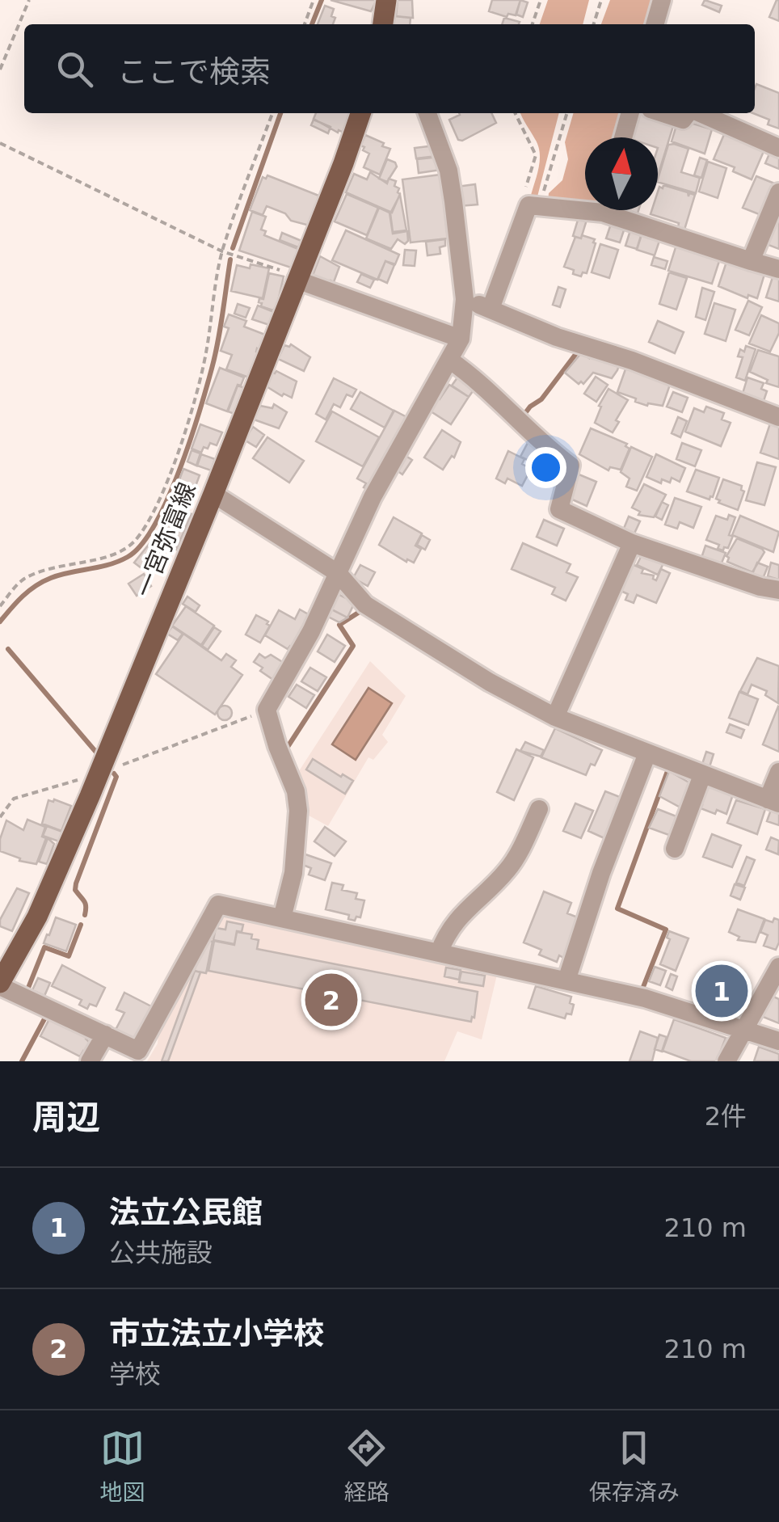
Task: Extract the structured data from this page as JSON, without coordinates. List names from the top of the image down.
{
  "streets": {
    "main road": ["一宮弥富線"]
  },
  "north": "top",
  "page": {
    "search": "ここで検索",
    "pins": ["1", "2"],
    "heading": ["周辺", "2件"],
    "list": [
      {
        "mark": "1",
        "name": "法立公民館",
        "note": "公共施設",
        "value": "210 m"
      },
      {
        "mark": "2",
        "name": "市立法立小学校",
        "note": "学校",
        "value": "210 m"
      }
    ],
    "nav": ["地図", "経路", "保存済み"]
  }
}
